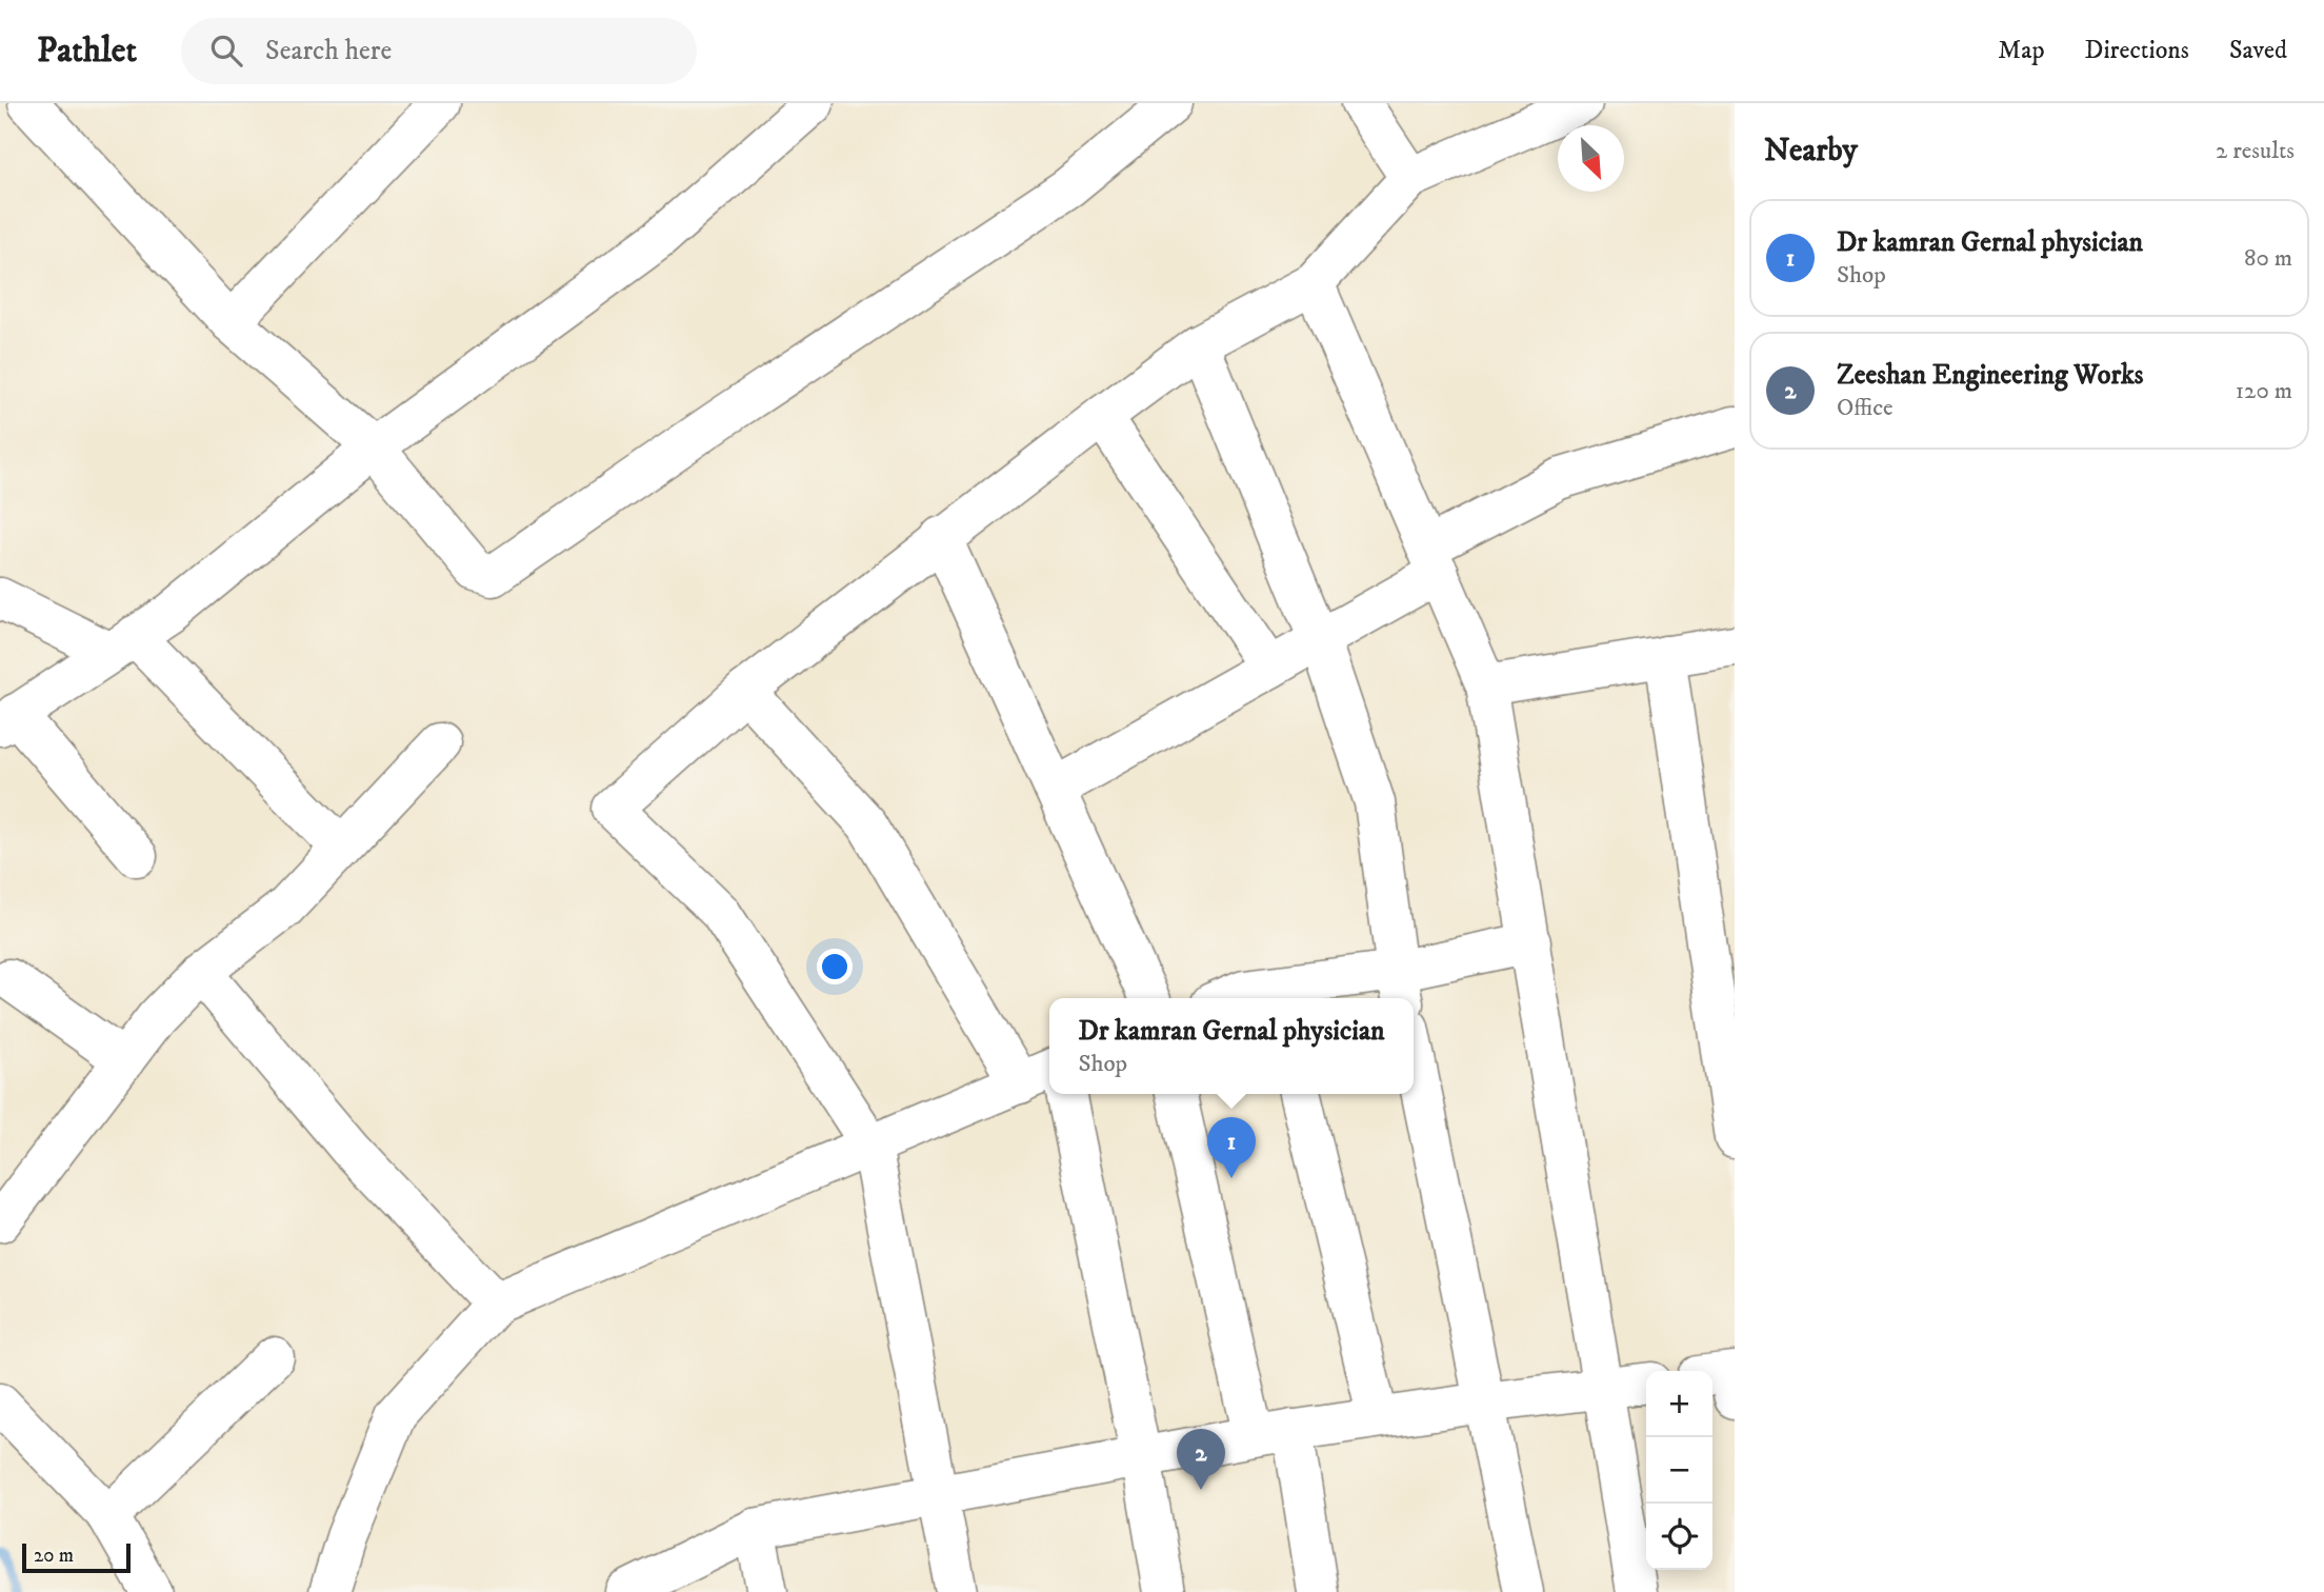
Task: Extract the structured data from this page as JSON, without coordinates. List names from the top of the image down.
{
  "scale_bar": "20 m",
  "north": "bottom right",
  "page": {
    "header": "Pathlet",
    "search": "Search here",
    "nav": ["Map", "Directions", "Saved"],
    "heading": ["Nearby", "2 results"],
    "list": [
      {
        "mark": "1",
        "name": "Dr kamran Gernal physician",
        "note": "Shop",
        "value": "80 m"
      },
      {
        "mark": "2",
        "name": "Zeeshan Engineering Works",
        "note": "Office",
        "value": "120 m"
      }
    ],
    "popup": ["Dr kamran Gernal physician", "Shop"],
    "pins": ["1", "2"],
    "map_buttons": ["+", "−"],
    "scale": "20 m"
  }
}
